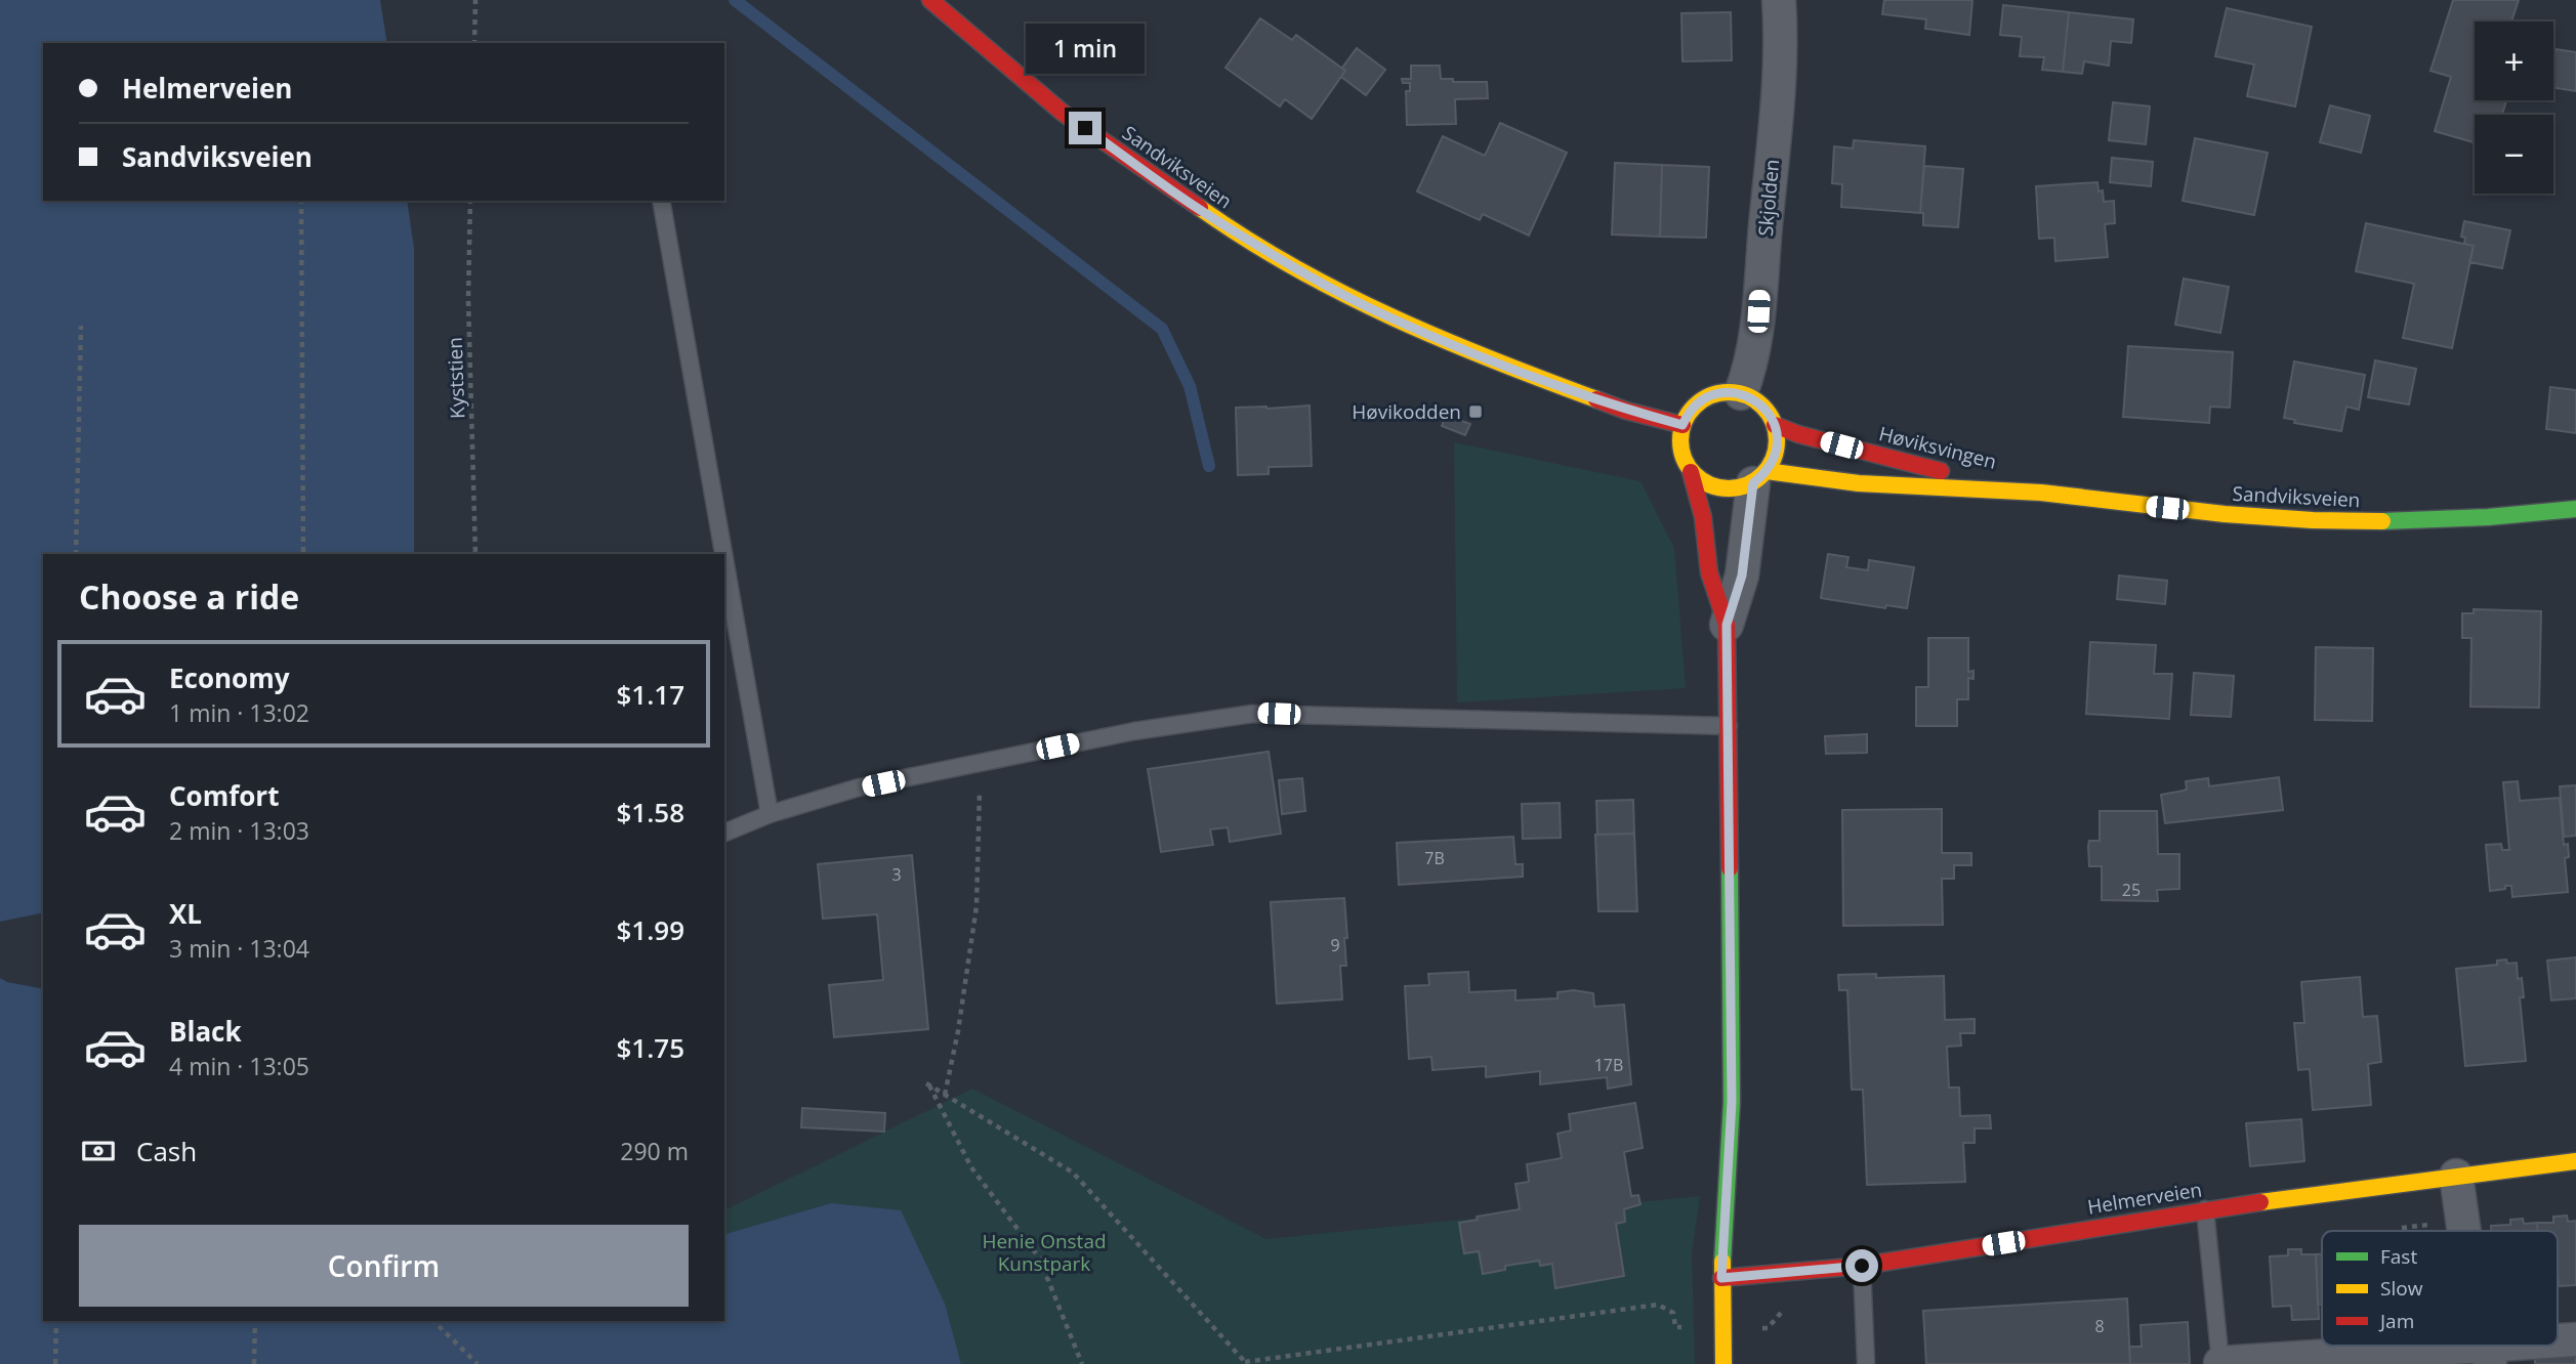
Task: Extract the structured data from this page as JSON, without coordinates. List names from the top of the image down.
{
  "streets": {
    "main road": ["Sandviksveien", "Høviksvingen", "Helmerveien"],
    "street": ["Skjolden"],
    "path": ["Kyststien"]
  },
  "crossings": [
    ["Sandviksveien", "Skjolden"],
    ["Sandviksveien", "Høviksvingen"],
    ["Skjolden", "Høviksvingen"]
  ],
  "parks": ["Henie Onstad Kunstpark"],
  "places": {
    "transit": ["Høvikodden"]
  },
  "house_numbers": [
    "7B",
    "3",
    "25",
    "9",
    "17B",
    "8"
  ],
  "legend": ["Fast", "Slow", "Jam"],
  "page": {
    "map_buttons": ["+", "−"],
    "bubble": "1 min",
    "banner": ["Helmerveien", "Sandviksveien"],
    "heading": "Choose a ride",
    "list": [
      {
        "name": "Economy",
        "note": "1 min · 13:02",
        "value": "$1.17"
      },
      {
        "name": "Comfort",
        "note": "2 min · 13:03",
        "value": "$1.58"
      },
      {
        "name": "XL",
        "note": "3 min · 13:04",
        "value": "$1.99"
      },
      {
        "name": "Black",
        "note": "4 min · 13:05",
        "value": "$1.75"
      }
    ],
    "pay": ["Cash", "290 m"],
    "buttons": "Confirm"
  }
}
